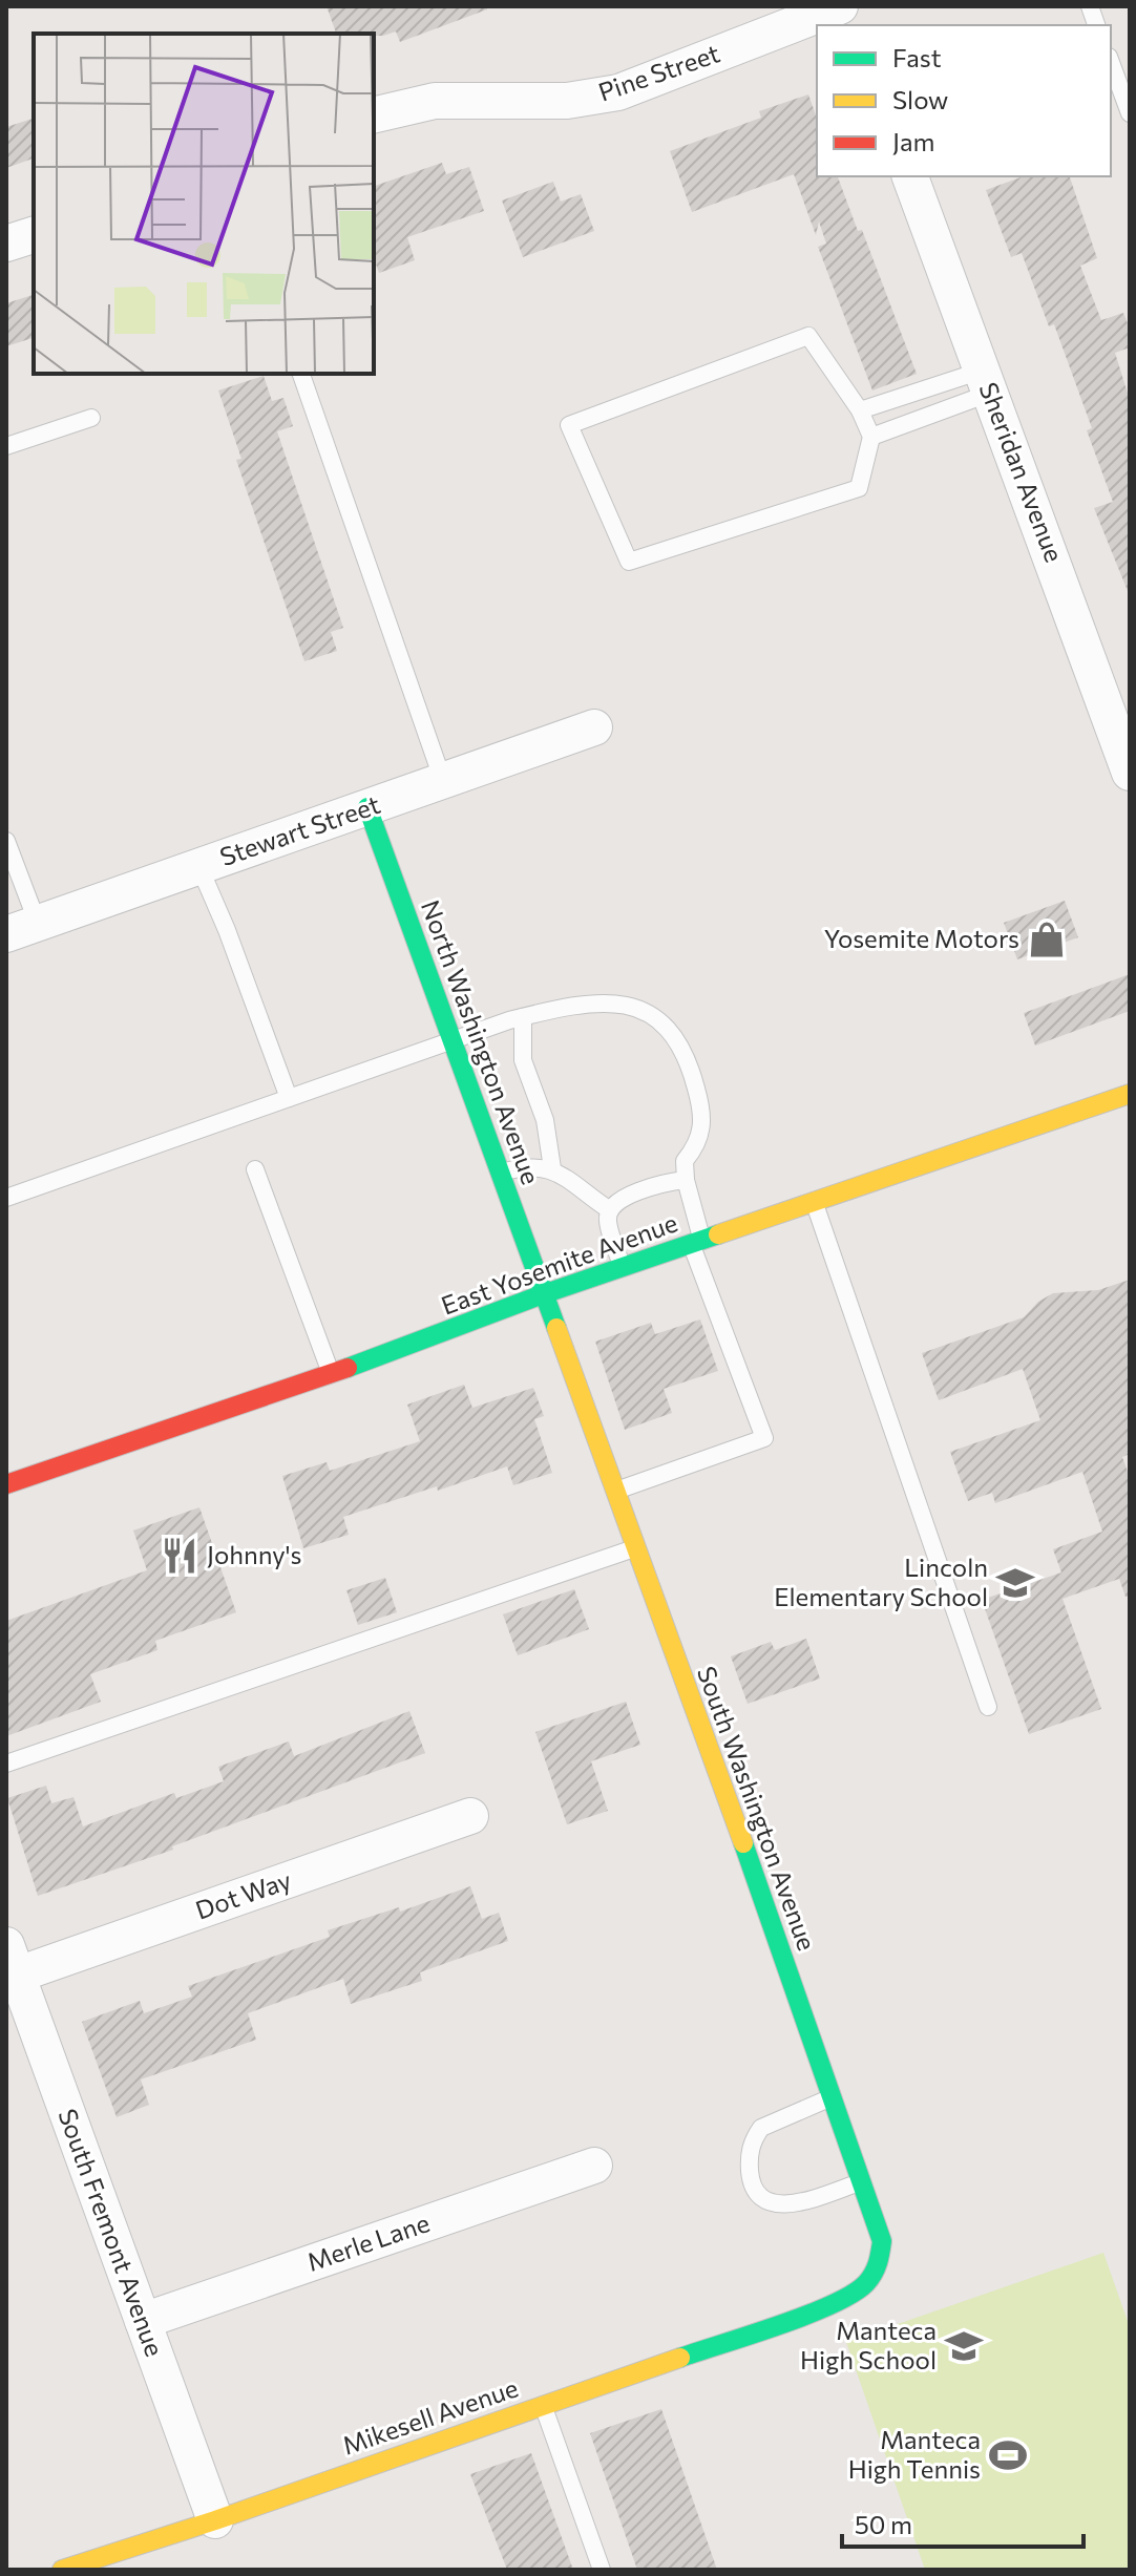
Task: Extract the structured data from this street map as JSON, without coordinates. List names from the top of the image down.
{
  "streets": {
    "street": [
      "Pine Street",
      "Sheridan Avenue",
      "Stewart Street",
      "North Washington Avenue",
      "East Yosemite Avenue",
      "South Washington Avenue",
      "Dot Way",
      "South Fremont Avenue",
      "Merle Lane",
      "Mikesell Avenue"
    ]
  },
  "crossings": [
    ["Stewart Street", "North Washington Avenue"],
    ["North Washington Avenue", "East Yosemite Avenue"],
    ["North Washington Avenue", "South Washington Avenue"],
    ["East Yosemite Avenue", "South Washington Avenue"],
    ["South Washington Avenue", "Mikesell Avenue"],
    ["Dot Way", "South Fremont Avenue"],
    ["South Fremont Avenue", "Merle Lane"],
    ["South Fremont Avenue", "Mikesell Avenue"]
  ],
  "places": {
    "shop": ["Yosemite Motors"],
    "restaurant": ["Johnny's"],
    "school or university": ["Lincoln Elementary School", "Manteca High School"],
    "sports": ["Manteca High Tennis"]
  },
  "legend": ["Fast", "Slow", "Jam"],
  "scale_bar": "50 m"
}
